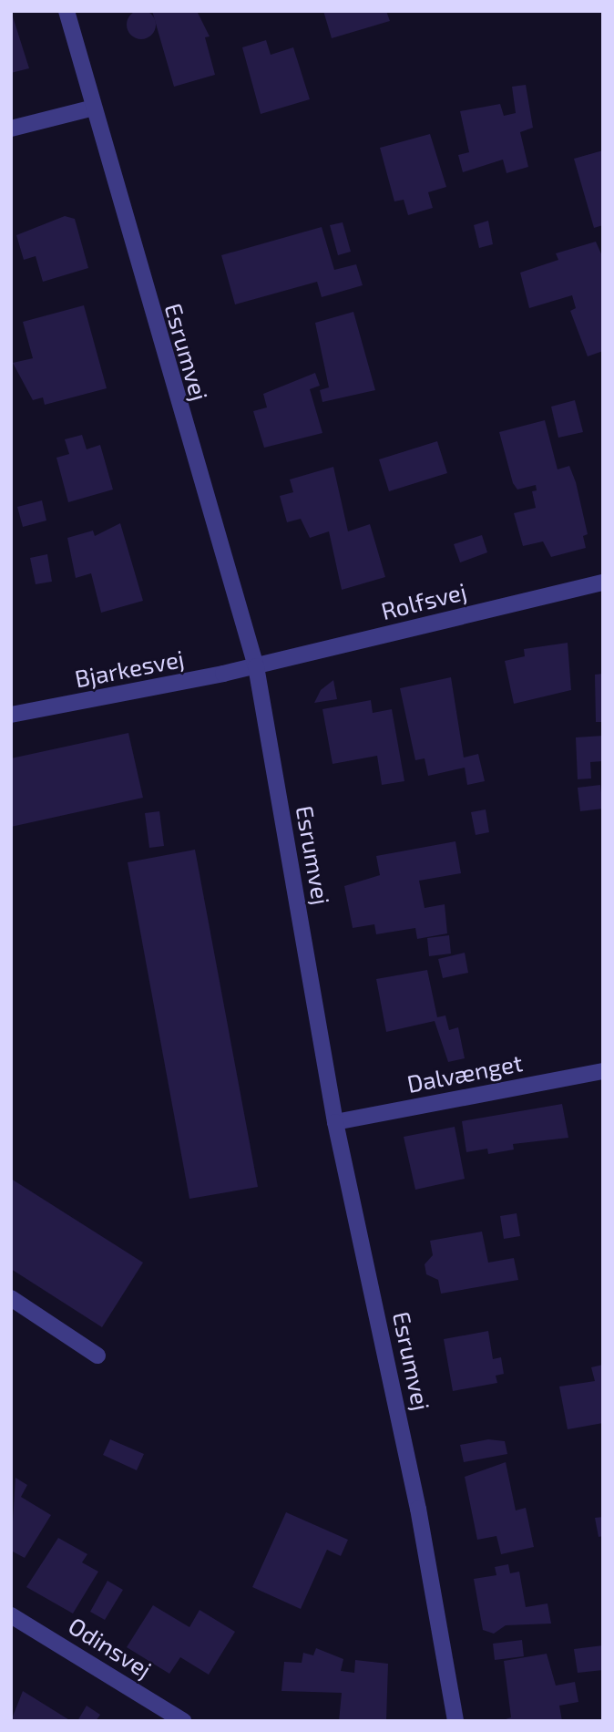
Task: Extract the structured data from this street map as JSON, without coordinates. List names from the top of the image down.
{
  "streets": {
    "street": [
      "Esrumvej",
      "Rolfsvej",
      "Bjarkesvej",
      "Dalvænget",
      "Odinsvej"
    ]
  },
  "crossings": [
    ["Esrumvej", "Rolfsvej"],
    ["Esrumvej", "Bjarkesvej"],
    ["Esrumvej", "Dalvænget"],
    ["Rolfsvej", "Bjarkesvej"]
  ]
}
